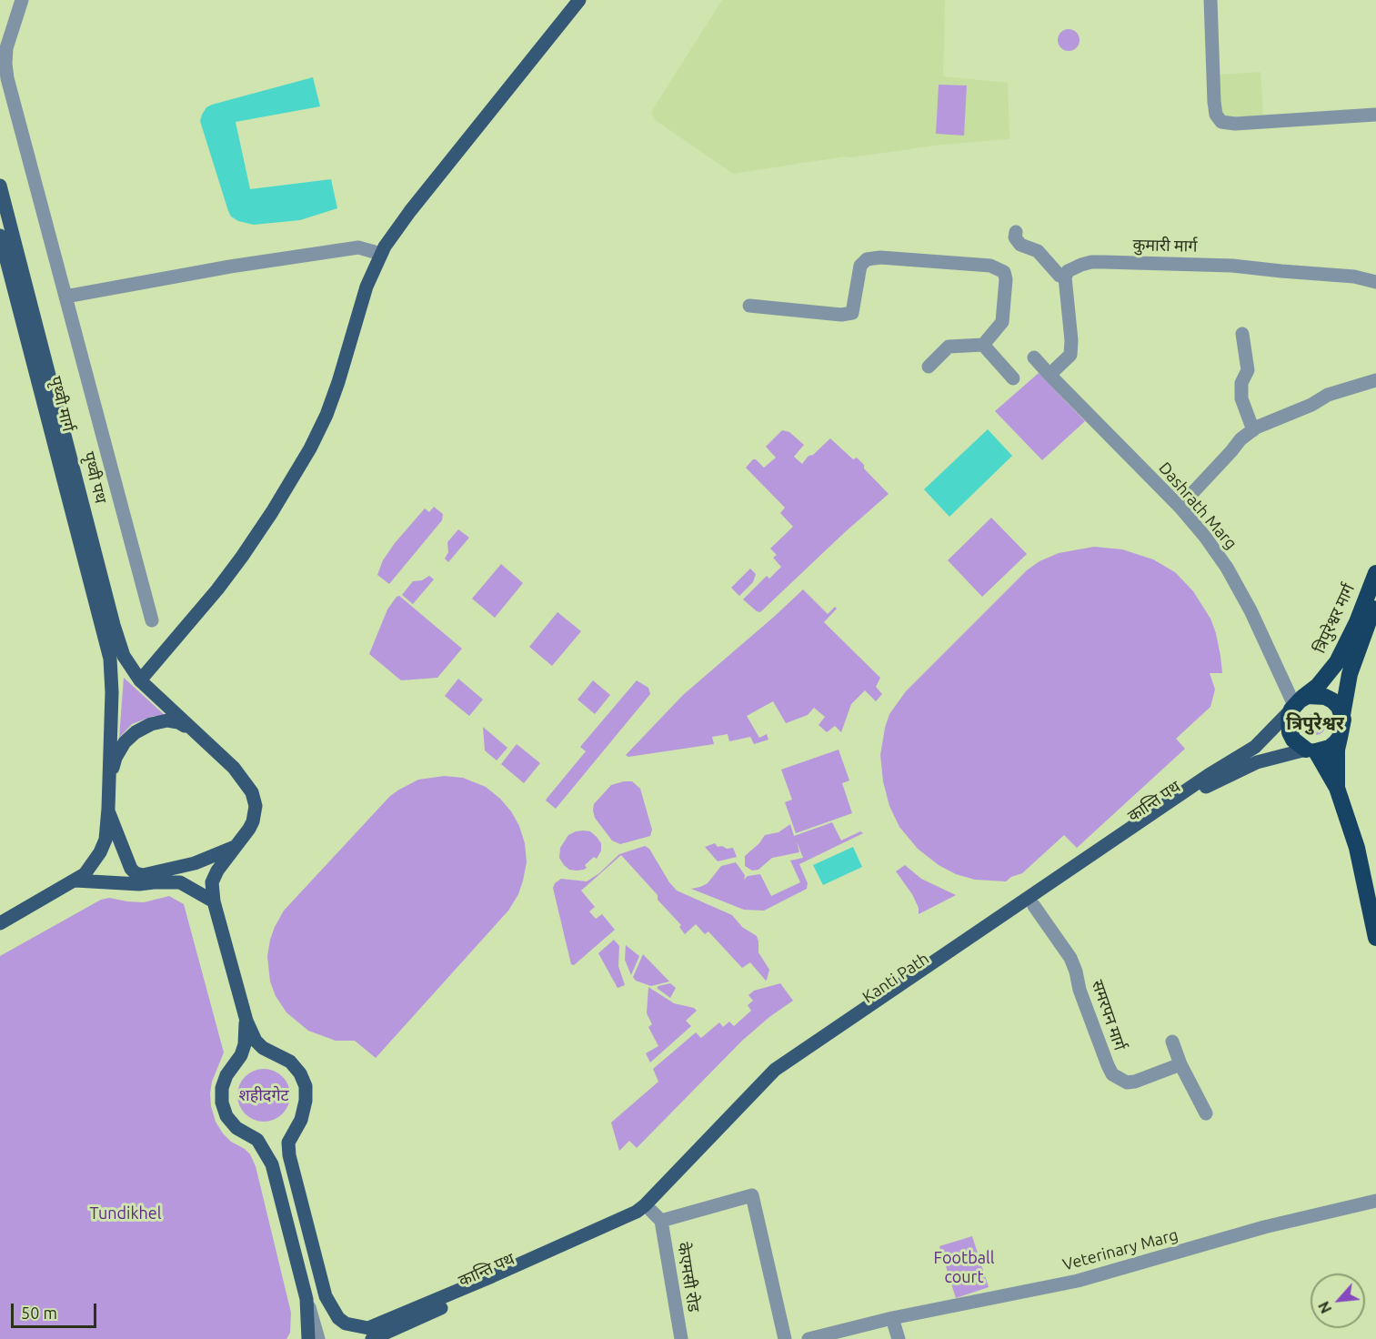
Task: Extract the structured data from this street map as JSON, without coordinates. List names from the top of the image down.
{
  "streets": {
    "highway": ["त्रिपुरेश्वर मार्ग"],
    "main road": ["पृथ्वी मार्ग", "कान्ति पथ", "Kanti Path"],
    "street": [
      "कुमारी मार्ग",
      "Dashrath Marg",
      "समरपन मार्ग",
      "Veterinary Marg",
      "केएमसी रोड"
    ]
  },
  "crossings": [
    ["Dashrath Marg", "त्रिपुरेश्वर मार्ग"],
    ["Dashrath Marg", "कान्ति पथ"],
    ["त्रिपुरेश्वर मार्ग", "कान्ति पथ"],
    ["कान्ति पथ", "Kanti Path"],
    ["कान्ति पथ", "समरपन मार्ग"],
    ["Kanti Path", "समरपन मार्ग"]
  ],
  "districts": ["त्रिपुरेश्वर"],
  "parks": ["शहीदगेट", "Tundikhel", "Football court"],
  "scale_bar": "50 m",
  "north": "bottom left"
}
